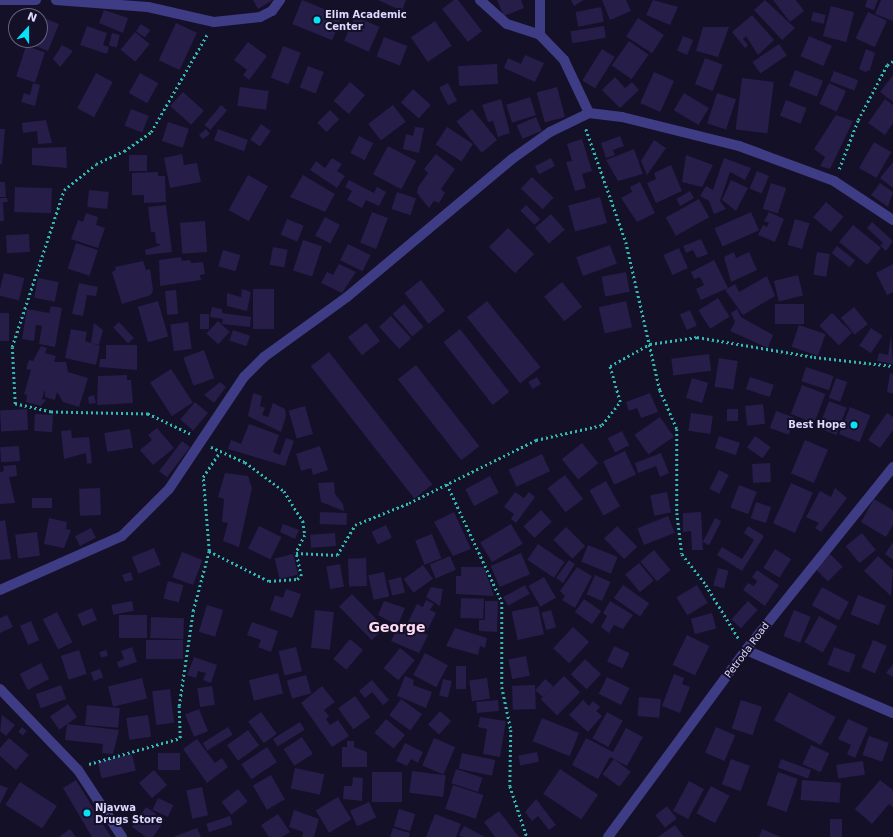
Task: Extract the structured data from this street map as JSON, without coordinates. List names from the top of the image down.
{
  "streets": {
    "street": ["Petroda Road"]
  },
  "districts": ["George"],
  "places": ["Elim Academic Center", "Best Hope", "Njavwa Drugs Store"],
  "north": "top"
}
